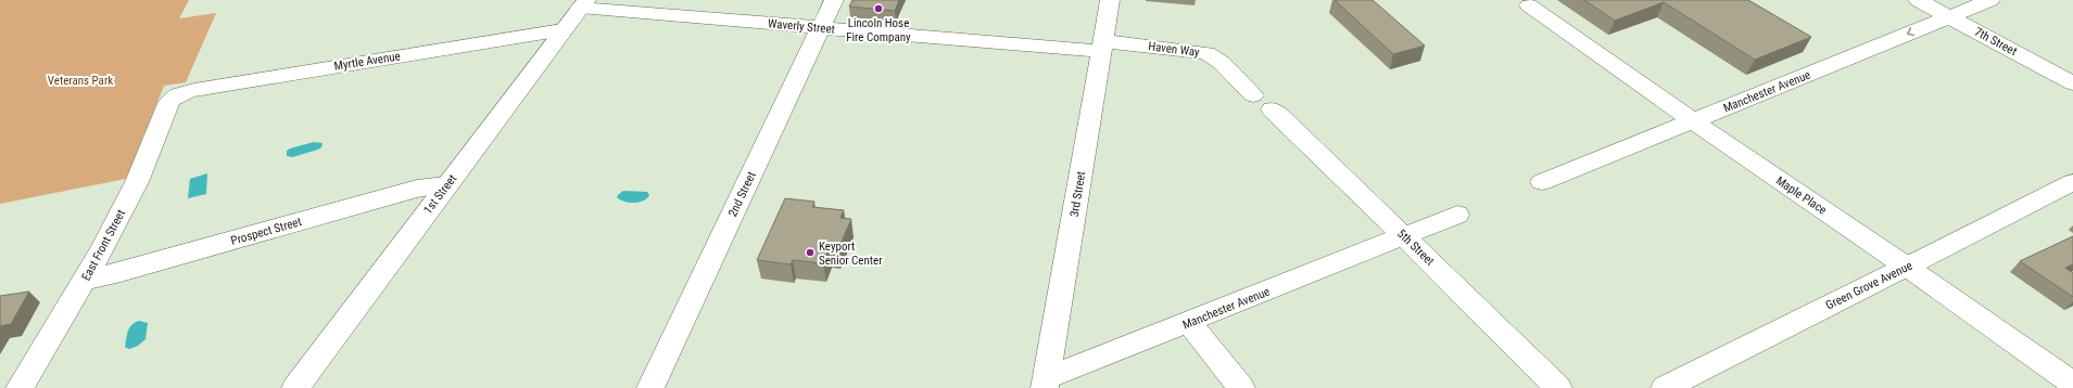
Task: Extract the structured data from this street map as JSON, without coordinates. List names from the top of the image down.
{
  "streets": {
    "street": [
      "Waverly Street",
      "7th Street",
      "Haven Way",
      "Myrtle Avenue",
      "Manchester Avenue",
      "1st Street",
      "2nd Street",
      "3rd Street",
      "Maple Place",
      "Prospect Street",
      "East Front Street",
      "5th Street",
      "Green Grove Avenue"
    ]
  },
  "crossings": [
    ["Waverly Street", "Haven Way"],
    ["Waverly Street", "1st Street"],
    ["Waverly Street", "2nd Street"],
    ["Waverly Street", "3rd Street"],
    ["7th Street", "Manchester Avenue"],
    ["Haven Way", "3rd Street"],
    ["Haven Way", "5th Street"],
    ["Myrtle Avenue", "1st Street"],
    ["Myrtle Avenue", "East Front Street"],
    ["Manchester Avenue", "3rd Street"],
    ["Manchester Avenue", "Maple Place"],
    ["Manchester Avenue", "5th Street"],
    ["1st Street", "Prospect Street"],
    ["Maple Place", "Green Grove Avenue"],
    ["Prospect Street", "East Front Street"]
  ],
  "parks": ["Veterans Park"],
  "places": ["Lincoln Hose Fire Company", "Keyport Senior Center"]
}
